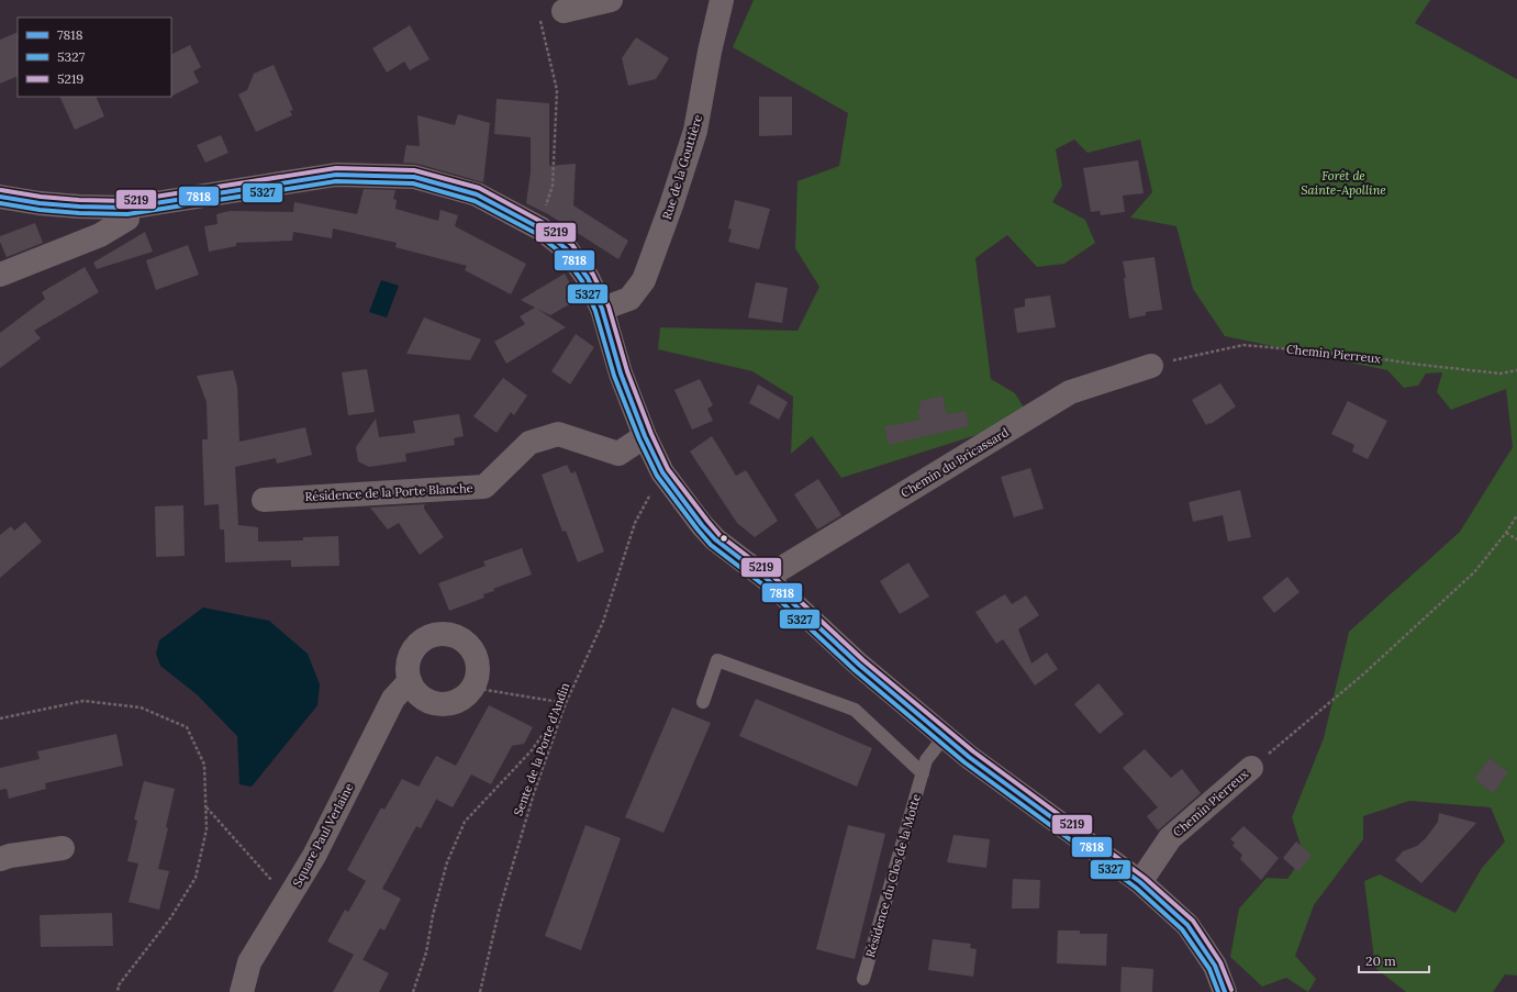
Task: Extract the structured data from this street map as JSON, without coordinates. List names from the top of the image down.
{
  "streets": {
    "street": [
      "Rue de la Gouttière",
      "Chemin Pierreux",
      "Chemin du Bricassard",
      "Résidence de la Porte Blanche",
      "Square Paul Verlaine"
    ],
    "lane": ["Résidence du Clos de la Motte"],
    "path": ["Sente de la Porte d'Andin"]
  },
  "crossings": [
    ["Chemin Pierreux", "Chemin du Bricassard"]
  ],
  "parks": ["Forêt de Sainte-Apolline"],
  "lines": ["transit line 5219", "transit line 7818", "transit line 5327"],
  "legend": ["7818", "5327", "5219"],
  "scale_bar": "20 m"
}
